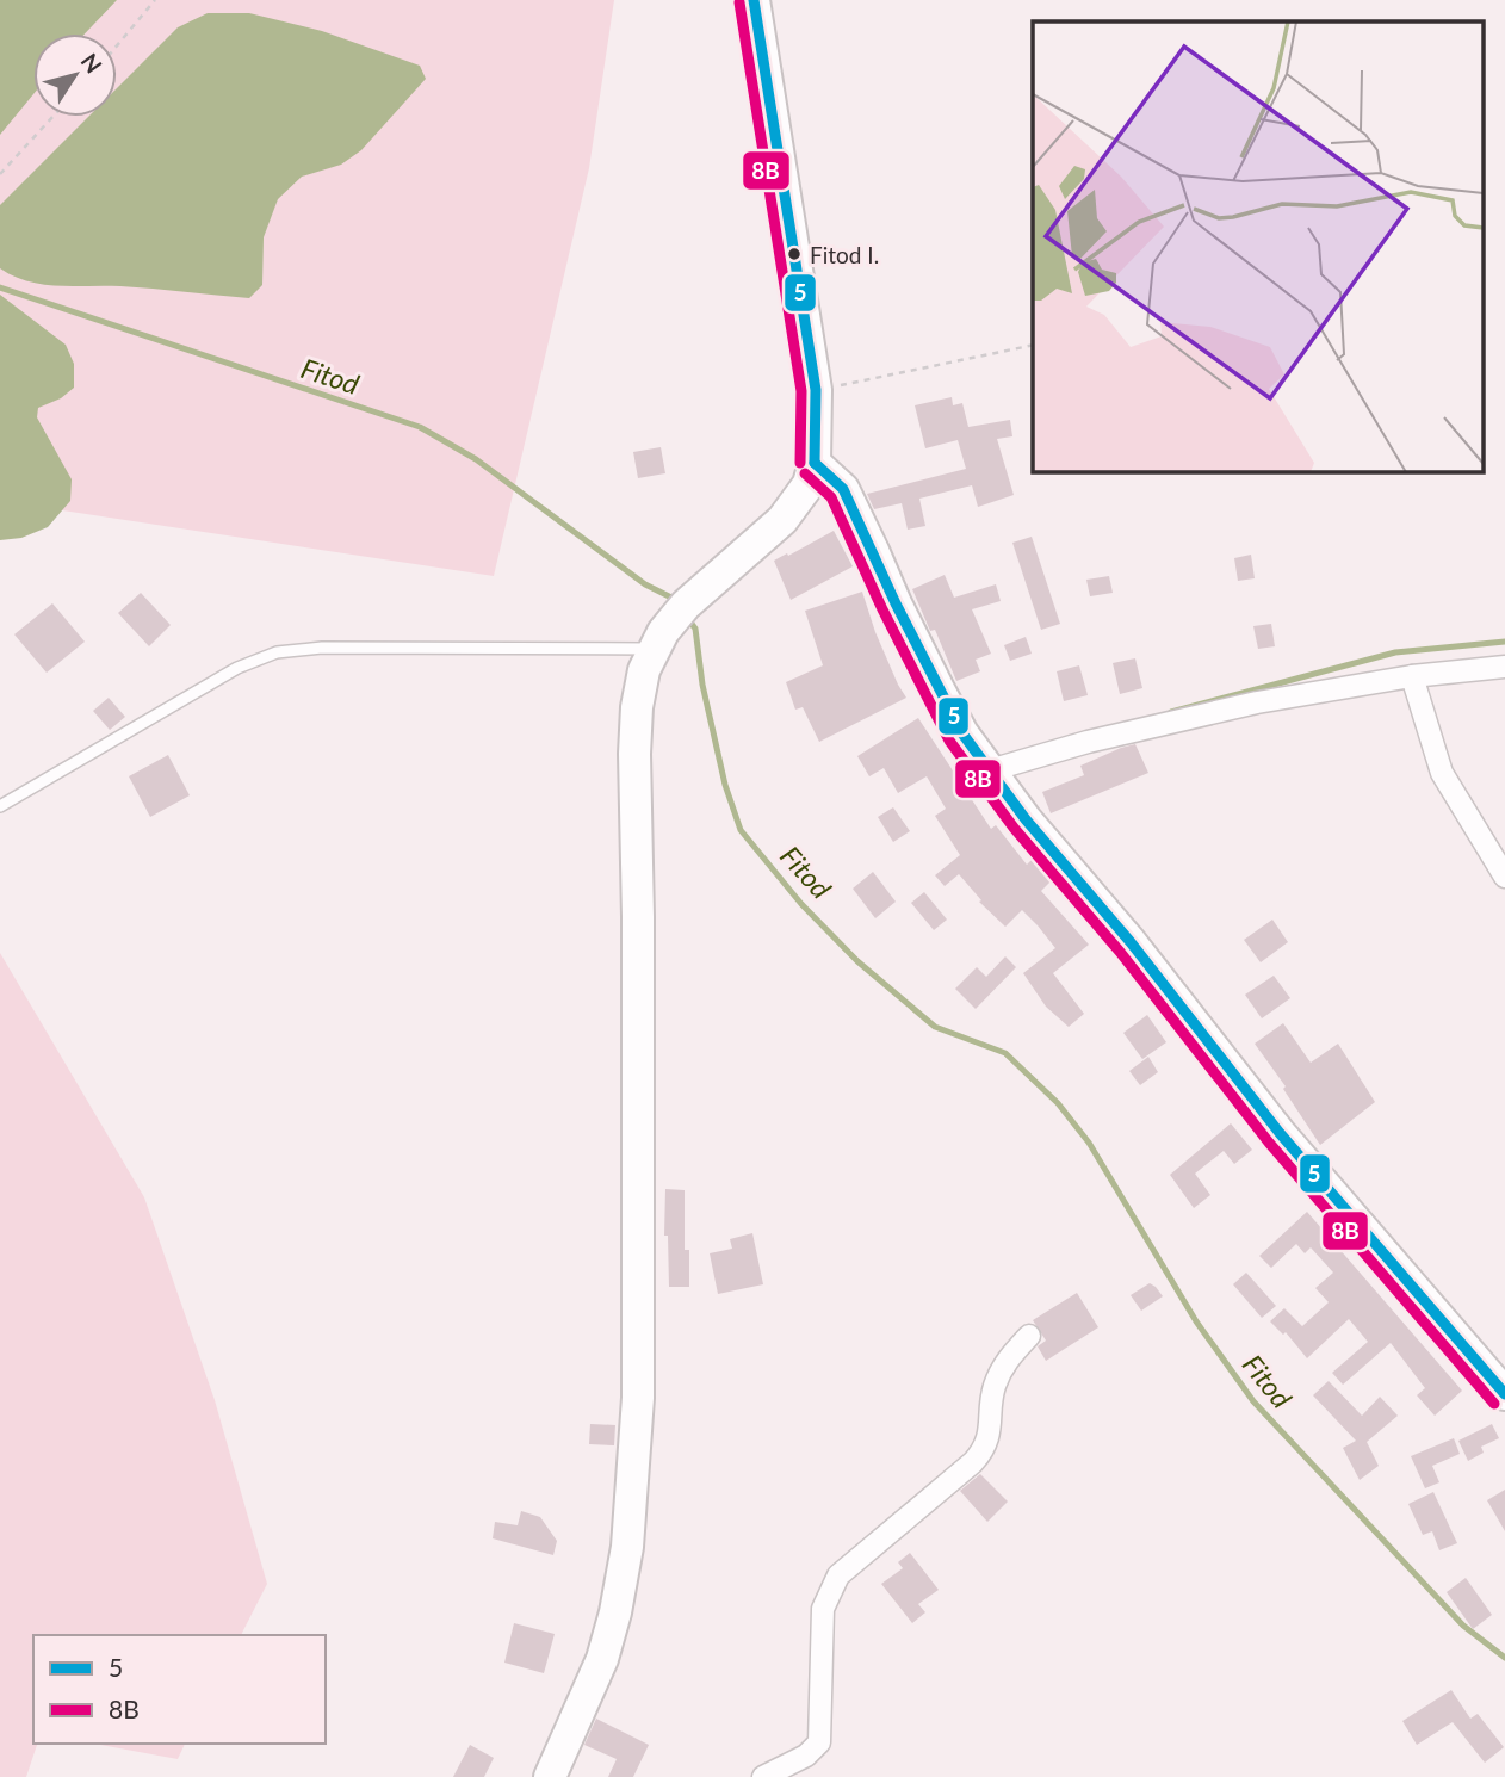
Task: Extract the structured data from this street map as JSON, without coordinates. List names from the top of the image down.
{
  "water": ["Fitod"],
  "places": ["Fitod I."],
  "lines": ["transit line 5", "transit line 8B"],
  "legend": ["5", "8B"],
  "north": "top right"
}
